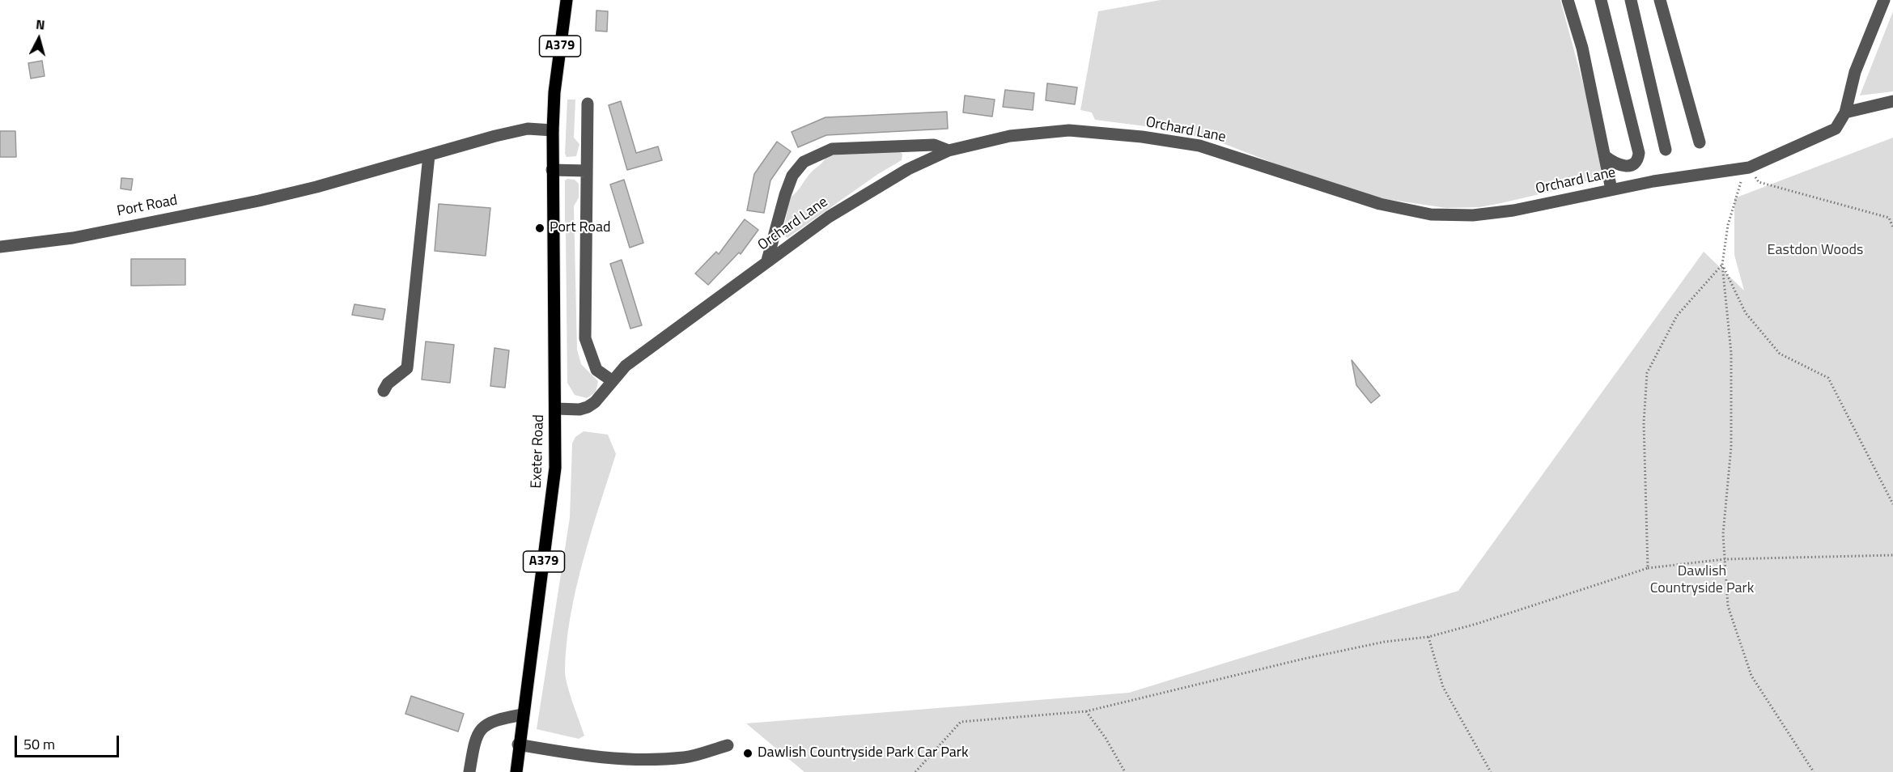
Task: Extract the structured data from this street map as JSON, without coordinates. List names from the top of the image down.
{
  "streets": {
    "main road": ["A379", "Exeter Road"],
    "street": ["Orchard Lane", "Port Road"]
  },
  "crossings": [
    ["A379", "Port Road"],
    ["A379", "Exeter Road"],
    ["Orchard Lane", "Exeter Road"],
    ["Port Road", "Exeter Road"]
  ],
  "parks": ["Eastdon Woods", "Dawlish Countryside Park"],
  "places": ["Port Road", "Dawlish Countryside Park Car Park"],
  "scale_bar": "50 m",
  "north": "top"
}
